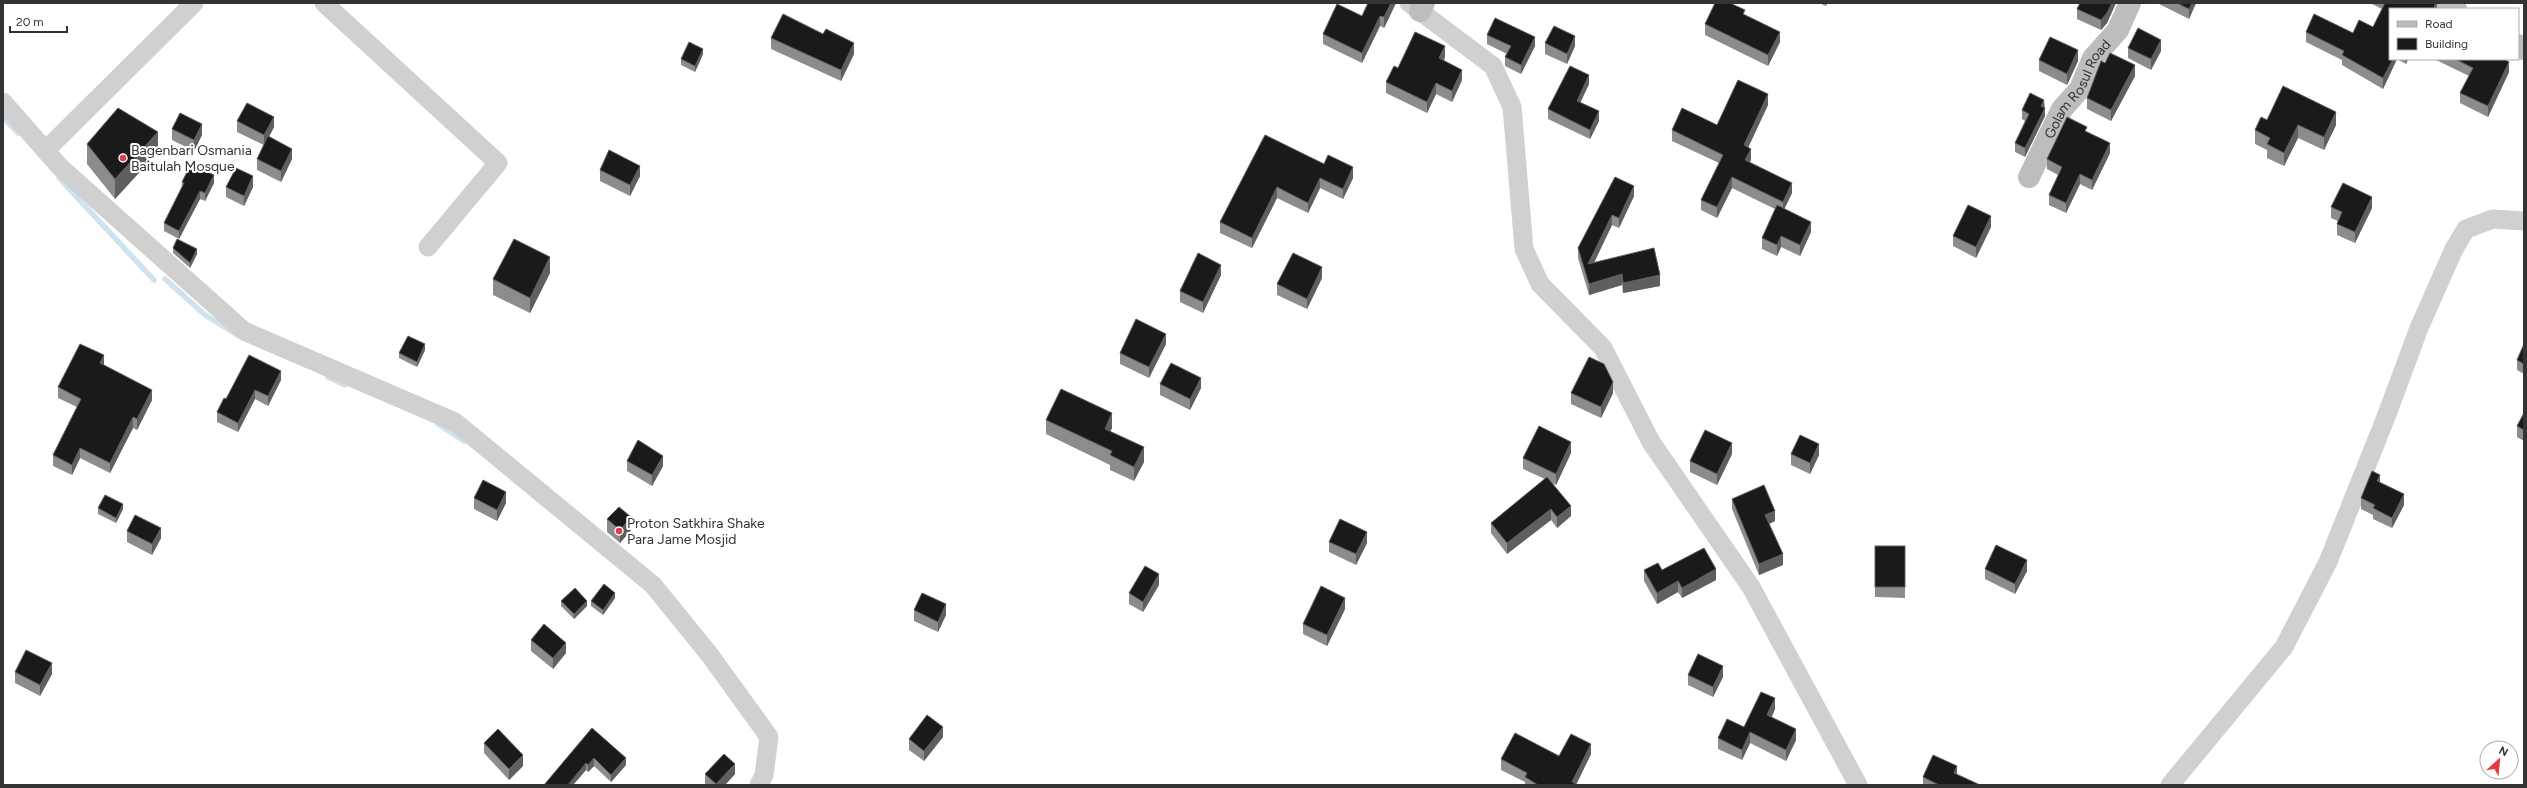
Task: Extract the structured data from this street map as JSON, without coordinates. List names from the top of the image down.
{
  "streets": {
    "street": ["Golam Rosul Road"]
  },
  "places": ["Bagenbari Osmania Baitulah Mosque", "Proton Satkhira Shake Para Jame Mosjid"],
  "legend": ["Road", "Building"],
  "scale_bar": "20 m",
  "north": "top right"
}
